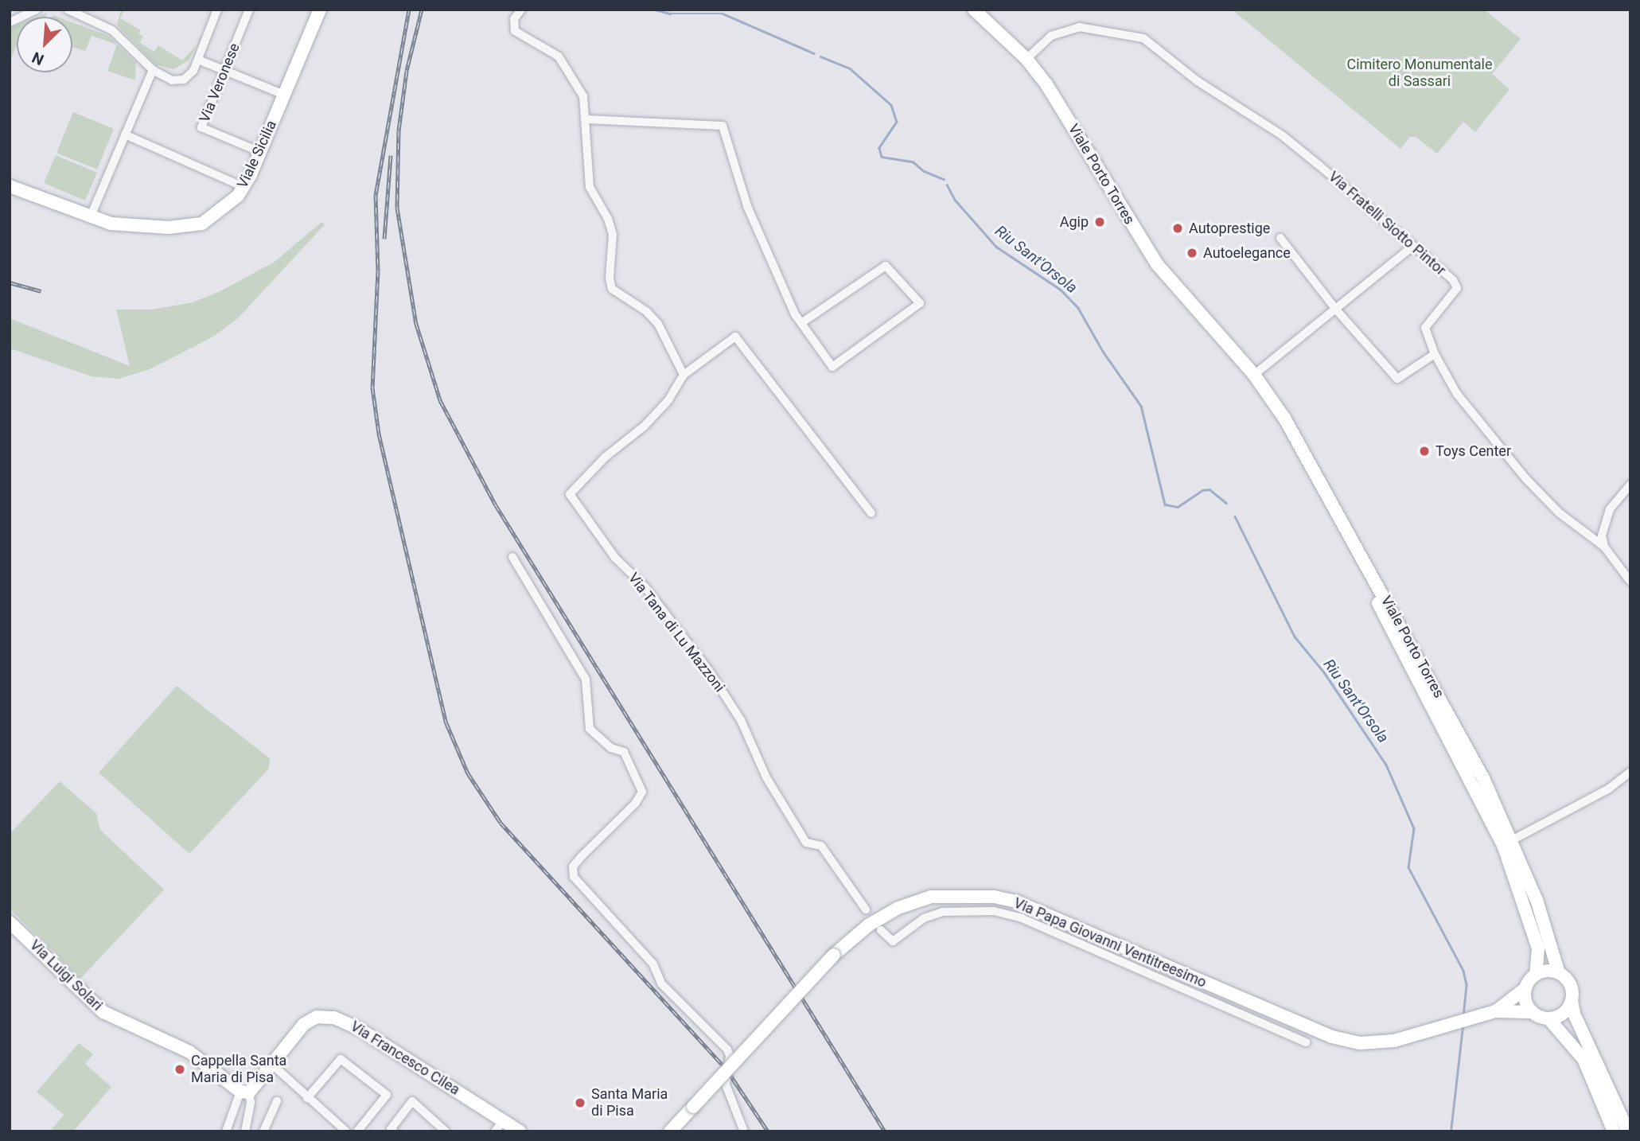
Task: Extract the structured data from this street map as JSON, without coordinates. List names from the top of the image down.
{
  "streets": {
    "main road": [
      "Viale Sicilia",
      "Viale Porto Torres",
      "Via Papa Giovanni Ventitreesimo",
      "Via Luigi Solari",
      "Via Francesco Cilea"
    ],
    "street": ["Via Veronese", "Via Fratelli Siotto Pintor", "Via Tana di Lu Mazzoni"]
  },
  "crossings": [
    ["Via Veronese", "Viale Sicilia"],
    ["Viale Porto Torres", "Via Fratelli Siotto Pintor"],
    ["Viale Porto Torres", "Via Papa Giovanni Ventitreesimo"],
    ["Via Luigi Solari", "Via Francesco Cilea"]
  ],
  "water": ["Riu Sant'Orsola"],
  "parks": ["Cimitero Monumentale di Sassari"],
  "places": [
    "Agip",
    "Autoprestige",
    "Autoelegance",
    "Toys Center",
    "Cappella Santa Maria di Pisa",
    "Santa Maria di Pisa"
  ],
  "north": "bottom left"
}
